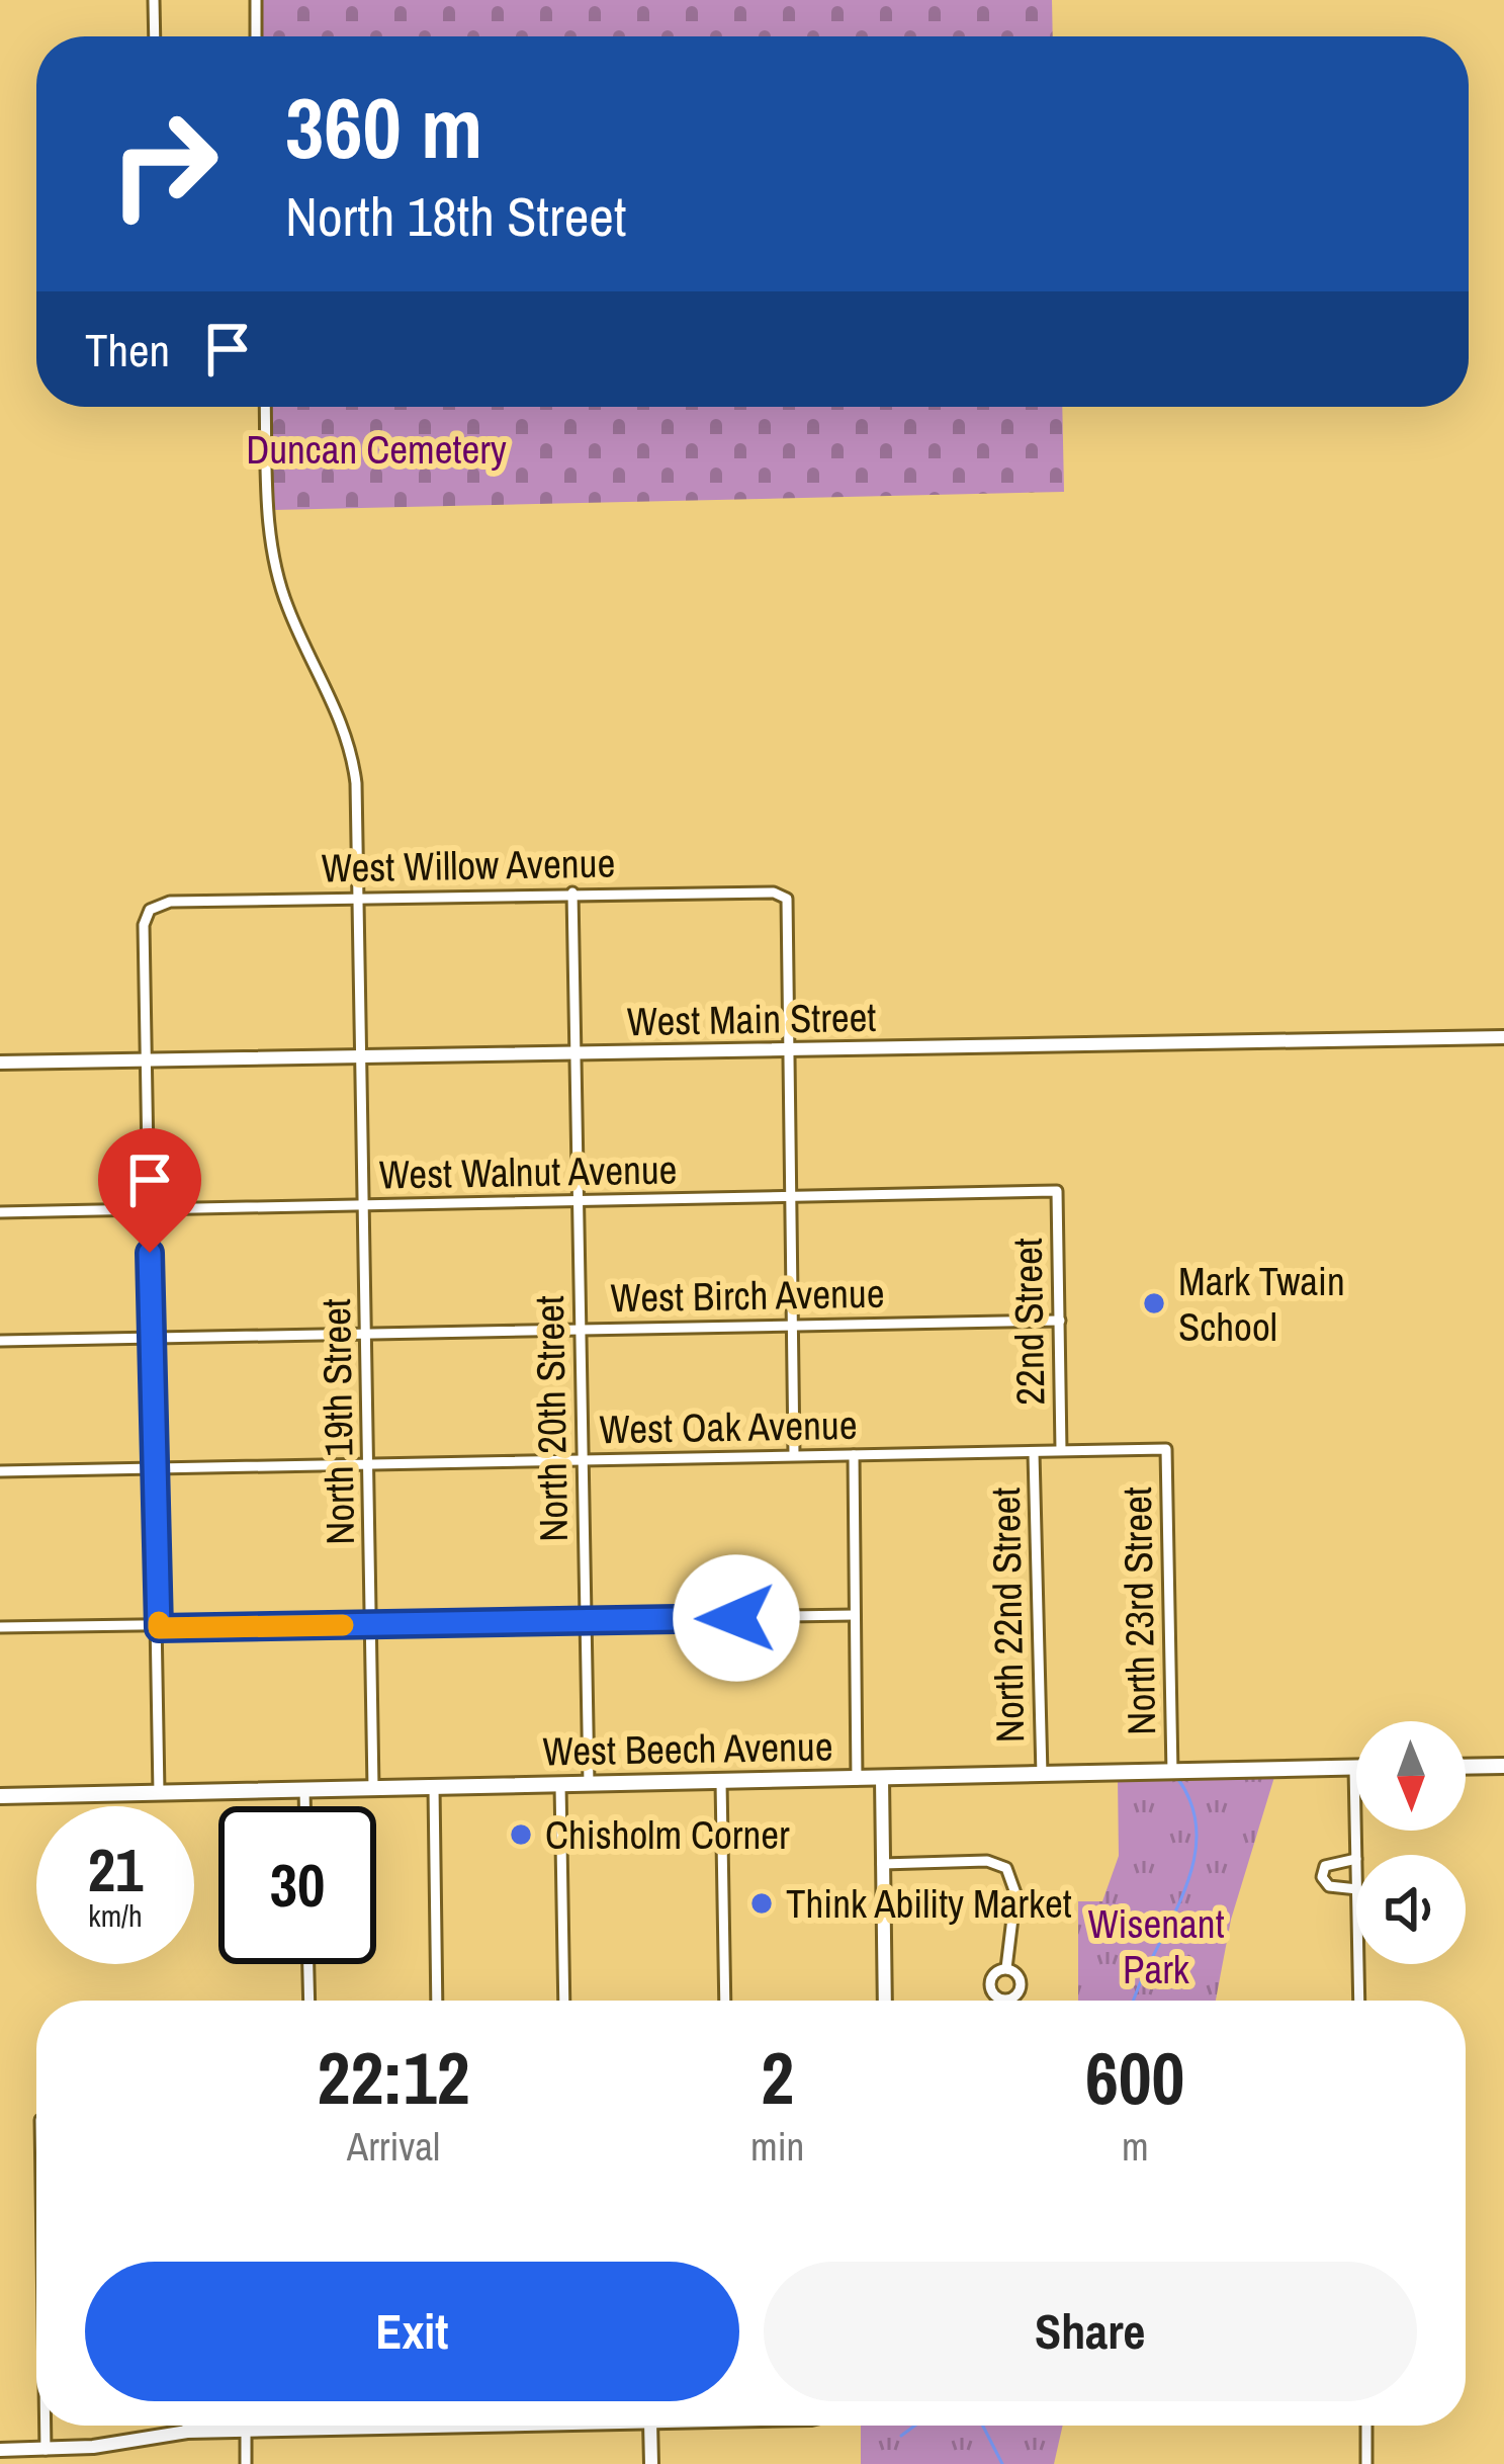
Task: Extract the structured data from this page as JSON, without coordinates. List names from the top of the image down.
{
  "streets": {
    "main road": ["West Beech Avenue"],
    "street": [
      "West Willow Avenue",
      "West Main Street",
      "West Walnut Avenue",
      "West Birch Avenue",
      "22nd Street",
      "North 20th Street",
      "North 19th Street",
      "West Oak Avenue",
      "North 23rd Street",
      "North 22nd Street"
    ]
  },
  "crossings": [
    ["West Willow Avenue", "West Main Street"],
    ["West Willow Avenue", "North 20th Street"],
    ["West Willow Avenue", "North 19th Street"],
    ["West Main Street", "North 20th Street"],
    ["West Main Street", "North 19th Street"],
    ["West Walnut Avenue", "22nd Street"],
    ["West Walnut Avenue", "North 20th Street"],
    ["West Walnut Avenue", "North 19th Street"],
    ["West Birch Avenue", "22nd Street"],
    ["West Birch Avenue", "North 20th Street"],
    ["West Birch Avenue", "North 19th Street"],
    ["22nd Street", "West Oak Avenue"],
    ["North 20th Street", "West Oak Avenue"],
    ["North 20th Street", "West Beech Avenue"],
    ["North 19th Street", "West Oak Avenue"],
    ["North 19th Street", "West Beech Avenue"],
    ["West Oak Avenue", "North 23rd Street"],
    ["West Oak Avenue", "North 22nd Street"],
    ["North 23rd Street", "West Beech Avenue"],
    ["North 22nd Street", "West Beech Avenue"]
  ],
  "parks": ["Duncan Cemetery", "Wisenant Park"],
  "places": ["Mark Twain School", "Chisholm Corner", "Think Ability Market"],
  "north": "bottom",
  "page": {
    "turn": ["360 m", "North 18th Street"],
    "then": "Then",
    "speed": "21 km/h",
    "limit": "30",
    "eta": [
      "22:12",
      "Arrival",
      "2",
      "min",
      "600",
      "m"
    ],
    "buttons": ["Exit", "Share"]
  }
}
